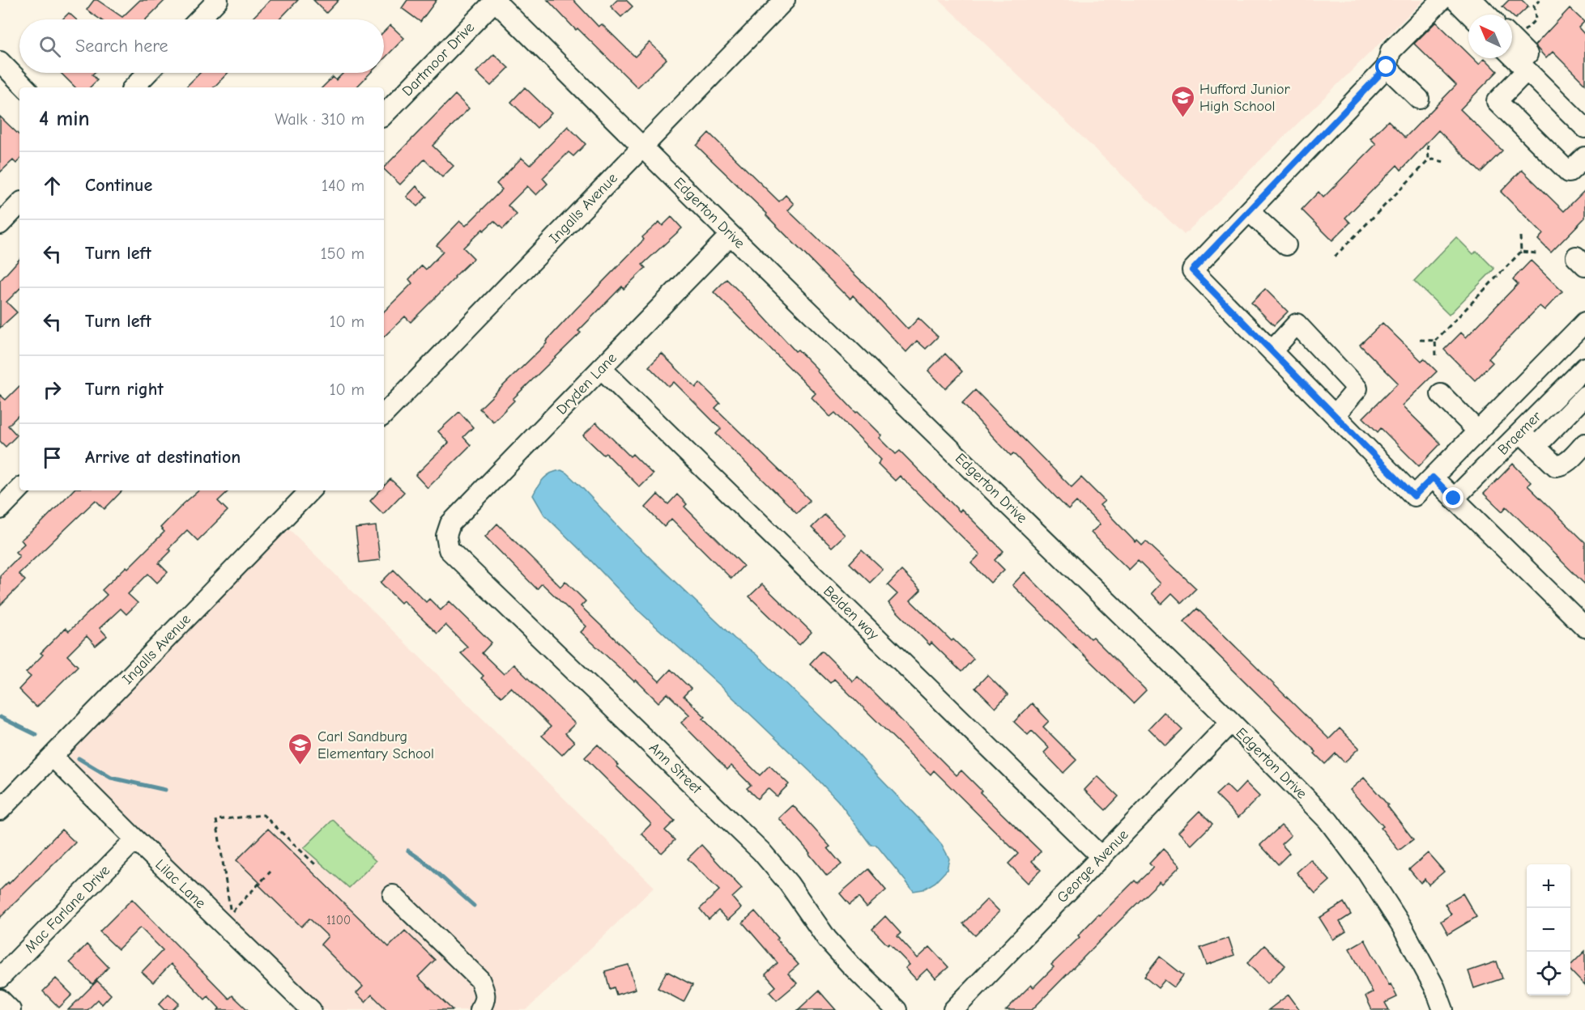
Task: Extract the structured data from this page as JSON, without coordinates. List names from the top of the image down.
{
  "streets": {
    "street": [
      "Dartmoor Drive",
      "Ingalls Avenue",
      "Edgerton Drive",
      "Dryden Lane",
      "Braemer",
      "Belden way",
      "Ann Street",
      "George Avenue",
      "Lilac Lane",
      "Mac Farlane Drive"
    ]
  },
  "crossings": [
    ["Dartmoor Drive", "Edgerton Drive"],
    ["Ingalls Avenue", "Edgerton Drive"],
    ["Ingalls Avenue", "Lilac Lane"],
    ["Edgerton Drive", "Dryden Lane"],
    ["Edgerton Drive", "George Avenue"],
    ["Dryden Lane", "Belden way"],
    ["Dryden Lane", "Ann Street"],
    ["Belden way", "George Avenue"],
    ["Lilac Lane", "Mac Farlane Drive"]
  ],
  "places": {
    "school or university": ["Hufford Junior High School", "Carl Sandburg Elementary School"]
  },
  "house_numbers": ["1100"],
  "north": "top left",
  "page": {
    "search": "Search here",
    "heading": ["4 min", "Walk · 310 m"],
    "list": [
      ["Continue", "140 m"],
      ["Turn left", "150 m"],
      ["Turn left", "10 m"],
      ["Turn right", "10 m"],
      "Arrive at destination"
    ],
    "map_buttons": ["+", "−"]
  }
}
